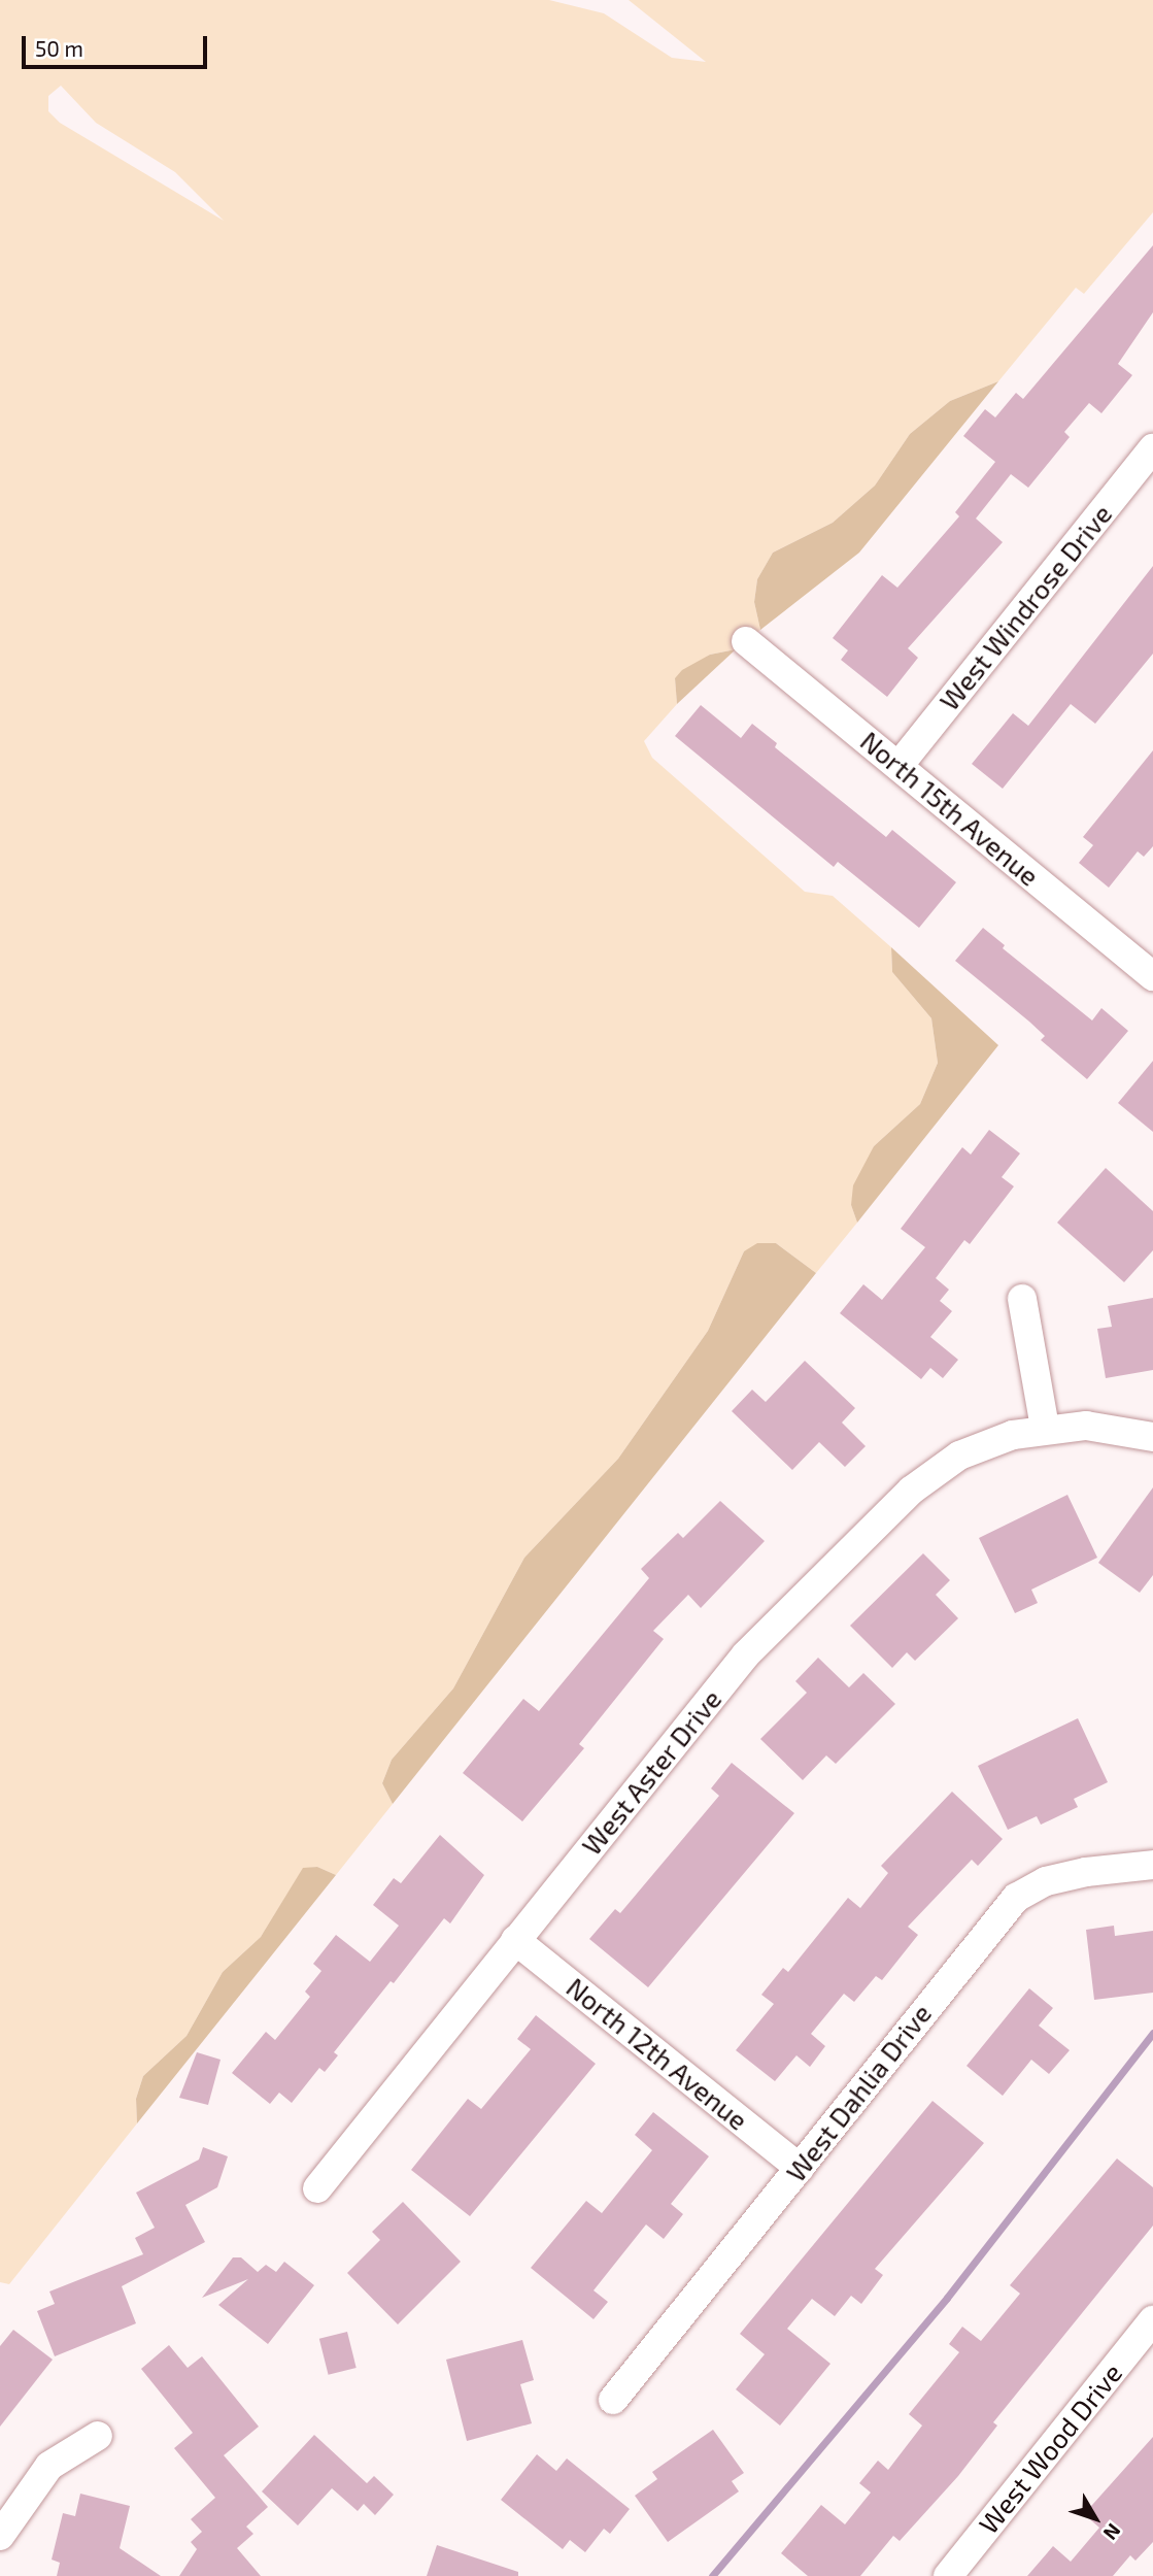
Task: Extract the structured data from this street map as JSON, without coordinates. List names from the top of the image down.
{
  "streets": {
    "street": [
      "West Windrose Drive",
      "North 15th Avenue",
      "West Aster Drive",
      "North 12th Avenue",
      "West Dahlia Drive",
      "West Wood Drive"
    ]
  },
  "crossings": [
    ["West Windrose Drive", "North 15th Avenue"],
    ["West Aster Drive", "North 12th Avenue"],
    ["North 12th Avenue", "West Dahlia Drive"]
  ],
  "scale_bar": "50 m",
  "north": "bottom right"
}
